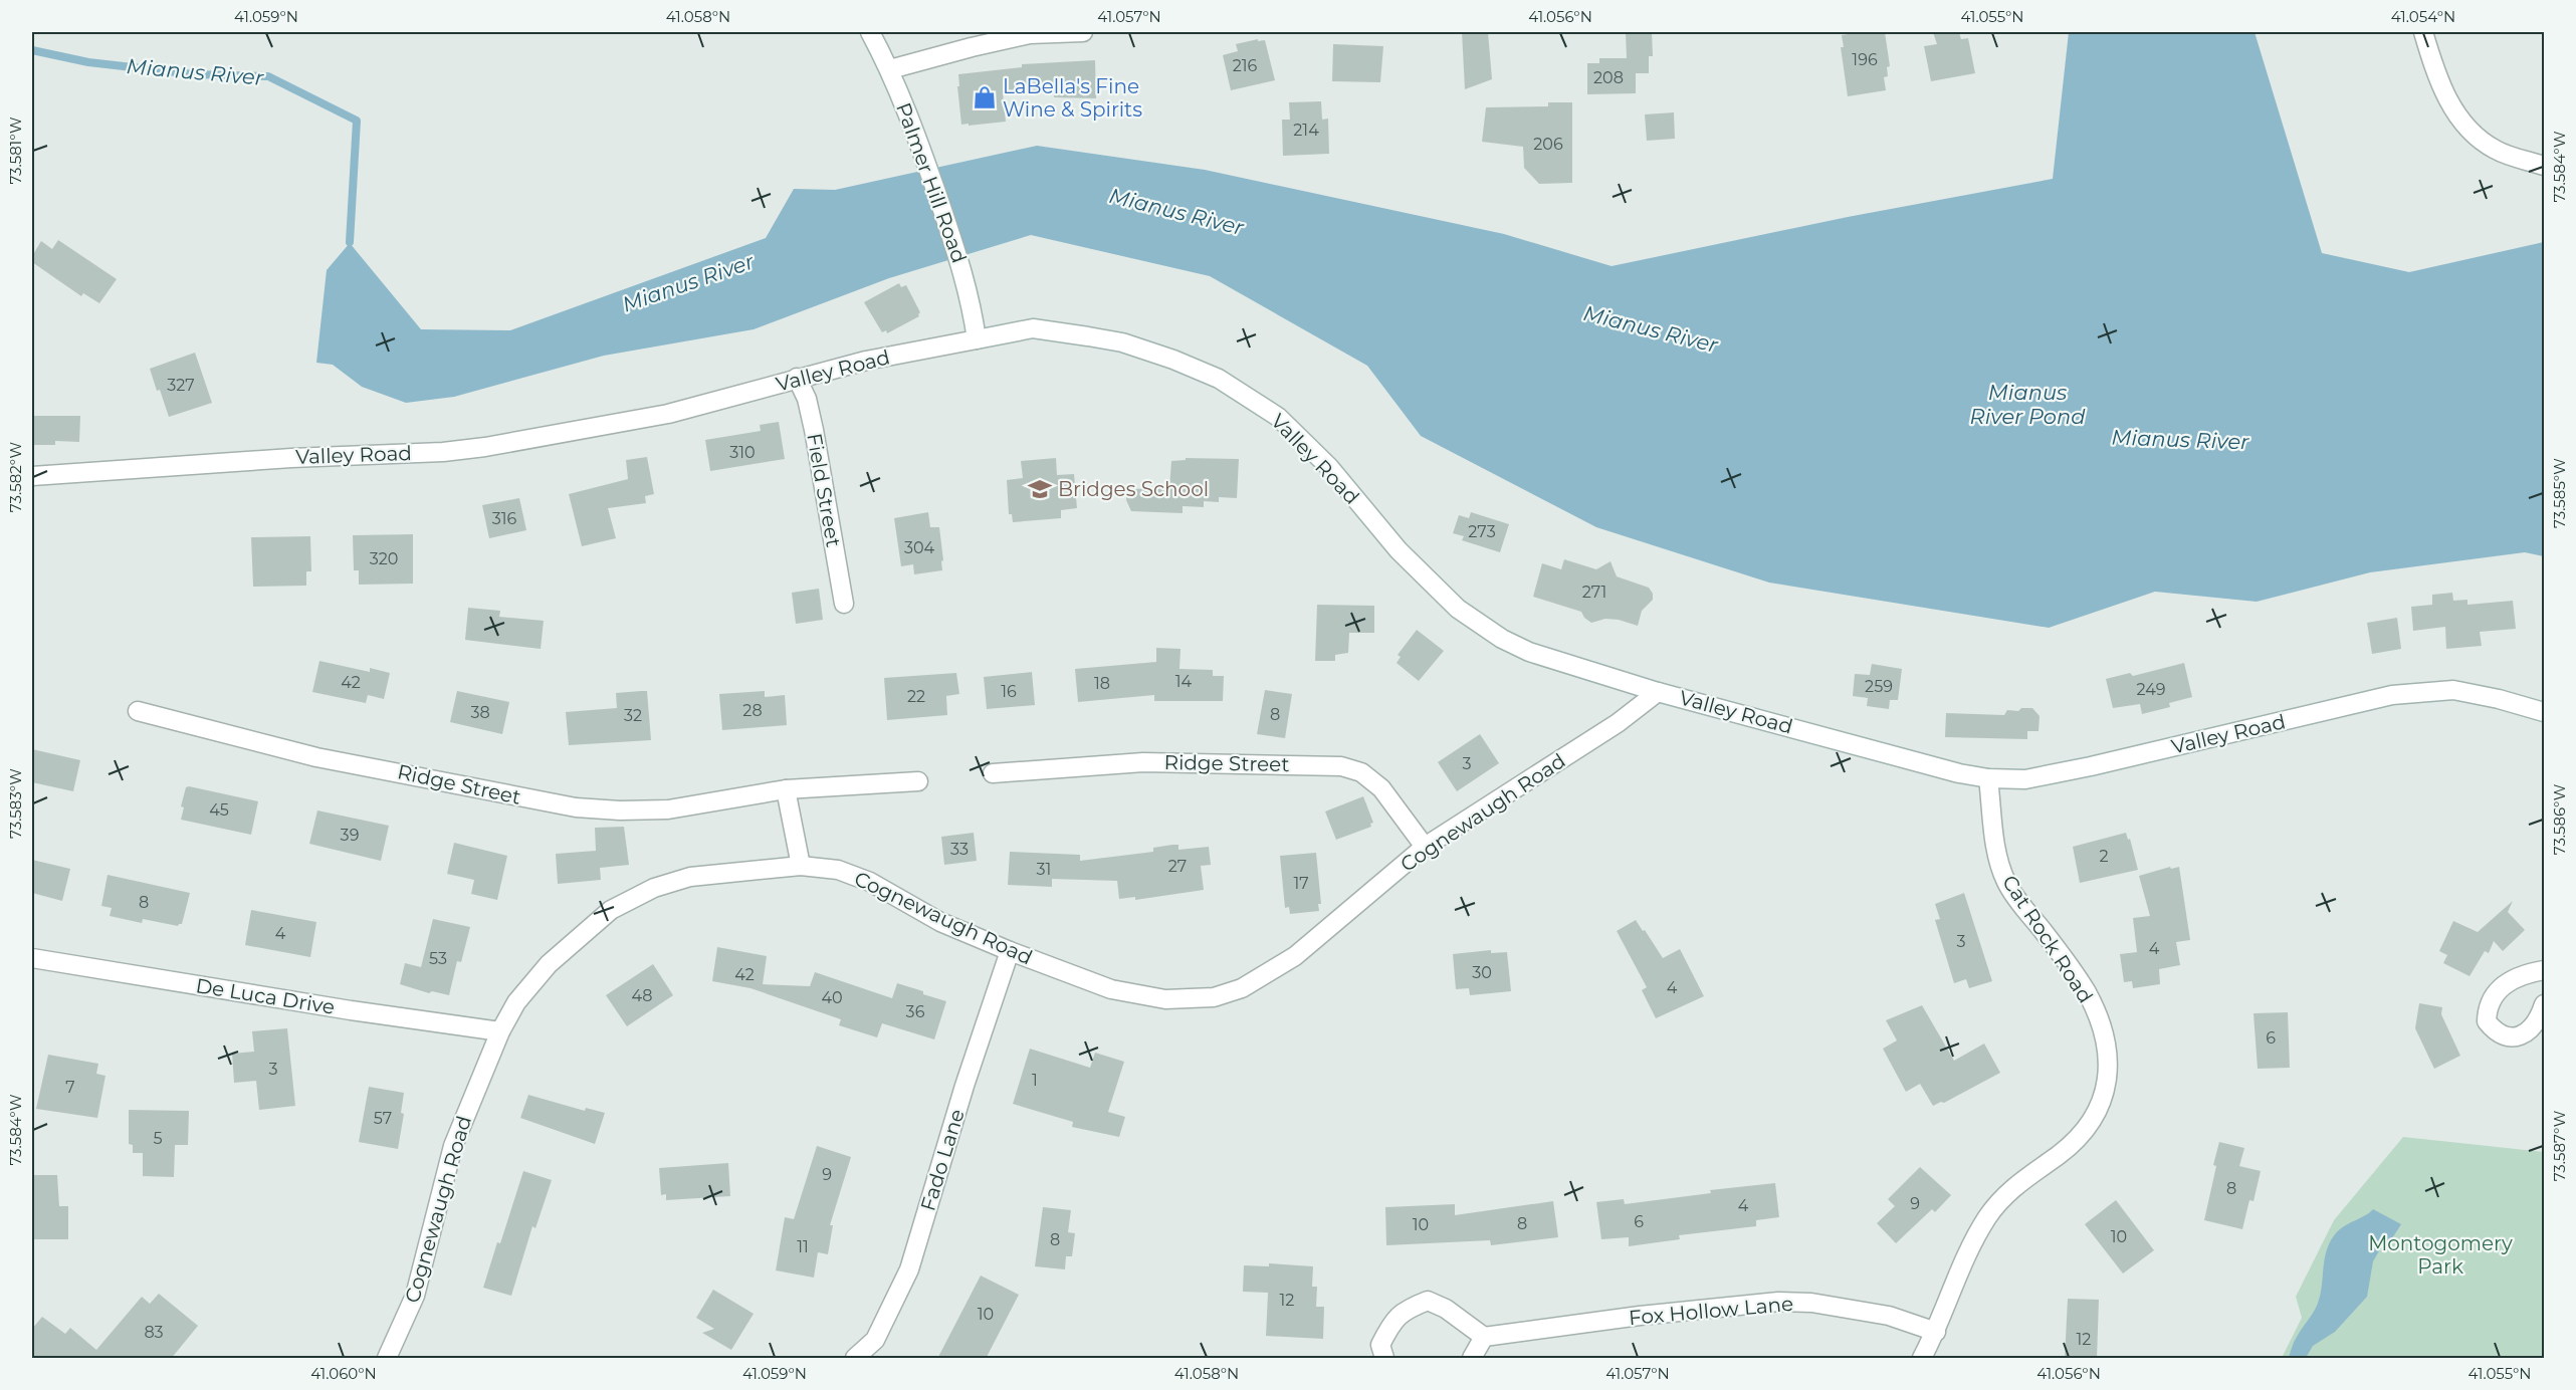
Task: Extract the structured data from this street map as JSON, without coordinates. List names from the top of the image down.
{
  "streets": {
    "street": [
      "Palmer Hill Road",
      "Valley Road",
      "Field Street",
      "Ridge Street",
      "Cognewaugh Road",
      "Cat Rock Road",
      "De Luca Drive",
      "Fado Lane",
      "Fox Hollow Lane"
    ]
  },
  "crossings": [
    ["Palmer Hill Road", "Valley Road"],
    ["Valley Road", "Field Street"],
    ["Valley Road", "Cognewaugh Road"],
    ["Valley Road", "Cat Rock Road"],
    ["Ridge Street", "Cognewaugh Road"],
    ["Cognewaugh Road", "De Luca Drive"],
    ["Cognewaugh Road", "Fado Lane"],
    ["Cat Rock Road", "Fox Hollow Lane"]
  ],
  "water": ["Mianus River", "Mianus River Pond"],
  "parks": ["Montogomery Park"],
  "places": {
    "shop": ["LaBella's Fine Wine & Spirits"],
    "school or university": ["Bridges School"]
  },
  "house_numbers": [
    "196",
    "216",
    "208",
    "214",
    "206",
    "327",
    "310",
    "316",
    "273",
    "304",
    "320",
    "271",
    "14",
    "42",
    "18",
    "259",
    "249",
    "16",
    "22",
    "28",
    "38",
    "8",
    "32",
    "3",
    "45",
    "39",
    "33",
    "2",
    "27",
    "31",
    "17",
    "8",
    "4",
    "3",
    "4",
    "53",
    "30",
    "42",
    "4",
    "48",
    "40",
    "36",
    "6",
    "3",
    "1",
    "7",
    "57",
    "5",
    "9",
    "8",
    "9",
    "4",
    "6",
    "8",
    "10",
    "10",
    "8",
    "11",
    "12",
    "10",
    "83",
    "12"
  ],
  "coordinates": [
    "41.059°N",
    "41.058°N",
    "41.057°N",
    "41.056°N",
    "41.055°N",
    "41.054°N",
    "73.581°W",
    "73.584°W",
    "73.582°W",
    "73.585°W",
    "73.583°W",
    "73.586°W",
    "73.587°W",
    "41.060°N"
  ]
}
